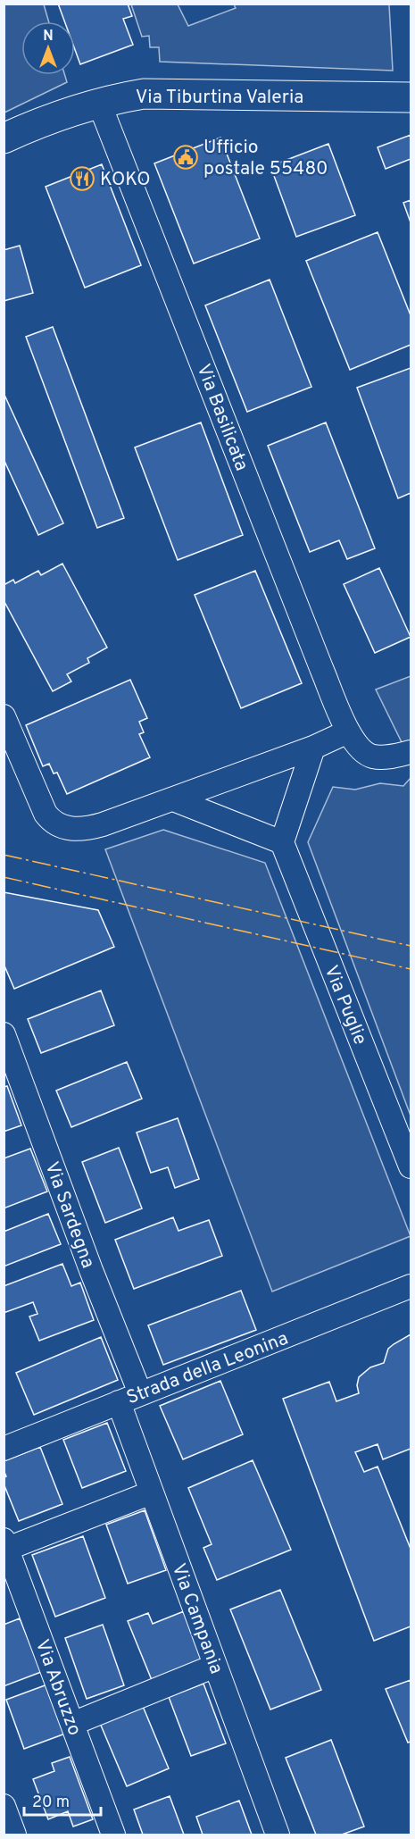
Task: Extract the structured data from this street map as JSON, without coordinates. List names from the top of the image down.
{
  "streets": {
    "main road": ["Via Tiburtina Valeria"],
    "street": [
      "Via Basilicata",
      "Via Puglie",
      "Via Sardegna",
      "Strada della Leonina",
      "Via Campania",
      "Via Abruzzo"
    ]
  },
  "crossings": [
    ["Via Tiburtina Valeria", "Via Basilicata"],
    ["Via Sardegna", "Strada della Leonina"],
    ["Strada della Leonina", "Via Campania"]
  ],
  "places": {
    "public building": ["Ufficio postale 55480"],
    "restaurant": ["KOKO"]
  },
  "scale_bar": "20 m",
  "north": "top"
}
